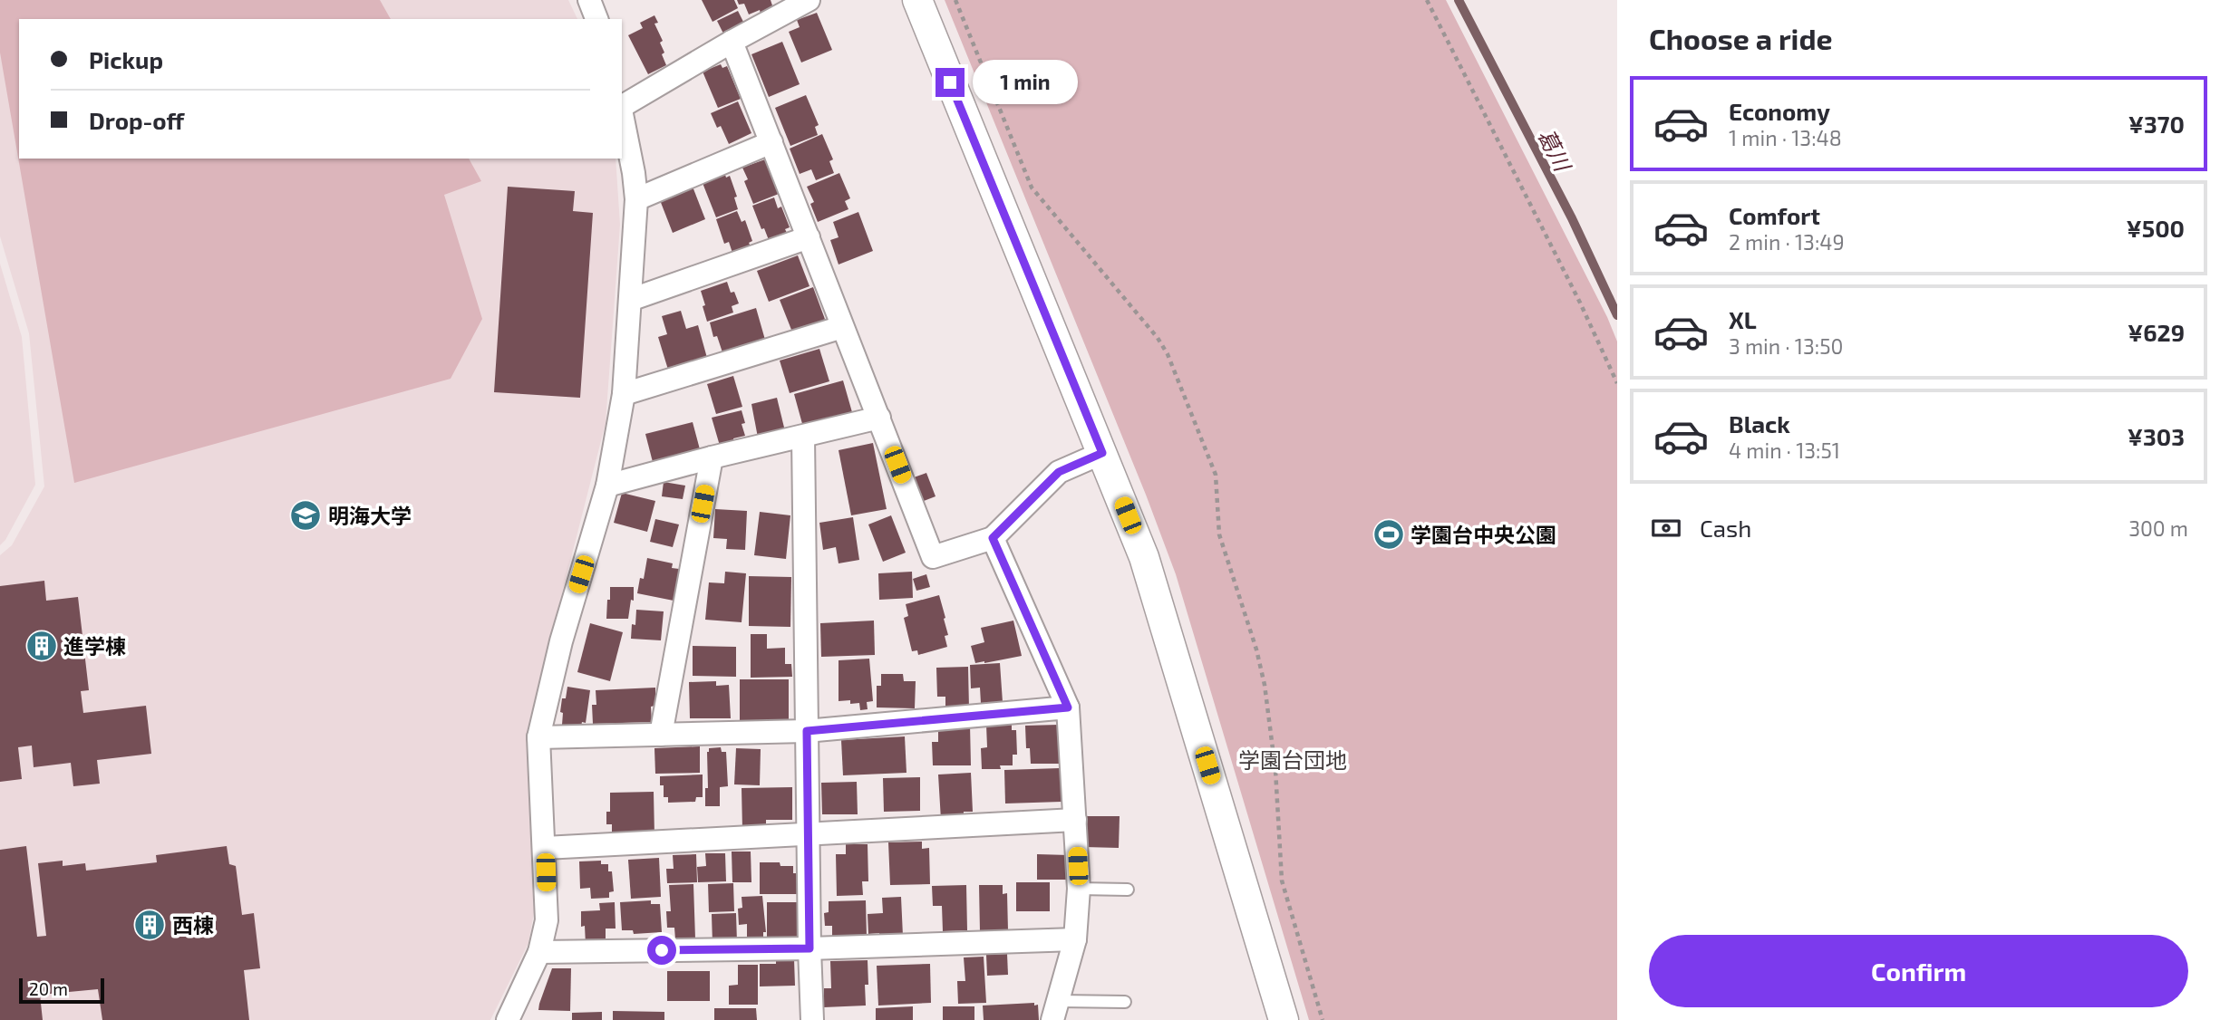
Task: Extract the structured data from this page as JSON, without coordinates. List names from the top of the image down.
{
  "districts": ["学園台団地"],
  "water": ["葛川"],
  "places": {
    "school or university": ["明海大学"],
    "sports": ["学園台中央公園"],
    "building": ["進学棟", "西棟"]
  },
  "scale_bar": "20 m",
  "page": {
    "heading": "Choose a ride",
    "banner": ["Pickup", "Drop-off"],
    "bubble": "1 min",
    "list": [
      {
        "name": "Economy",
        "note": "1 min · 13:48",
        "value": "¥370"
      },
      {
        "name": "Comfort",
        "note": "2 min · 13:49",
        "value": "¥500"
      },
      {
        "name": "XL",
        "note": "3 min · 13:50",
        "value": "¥629"
      },
      {
        "name": "Black",
        "note": "4 min · 13:51",
        "value": "¥303"
      }
    ],
    "pay": ["Cash", "300 m"],
    "buttons": "Confirm",
    "scale": "20 m"
  }
}
